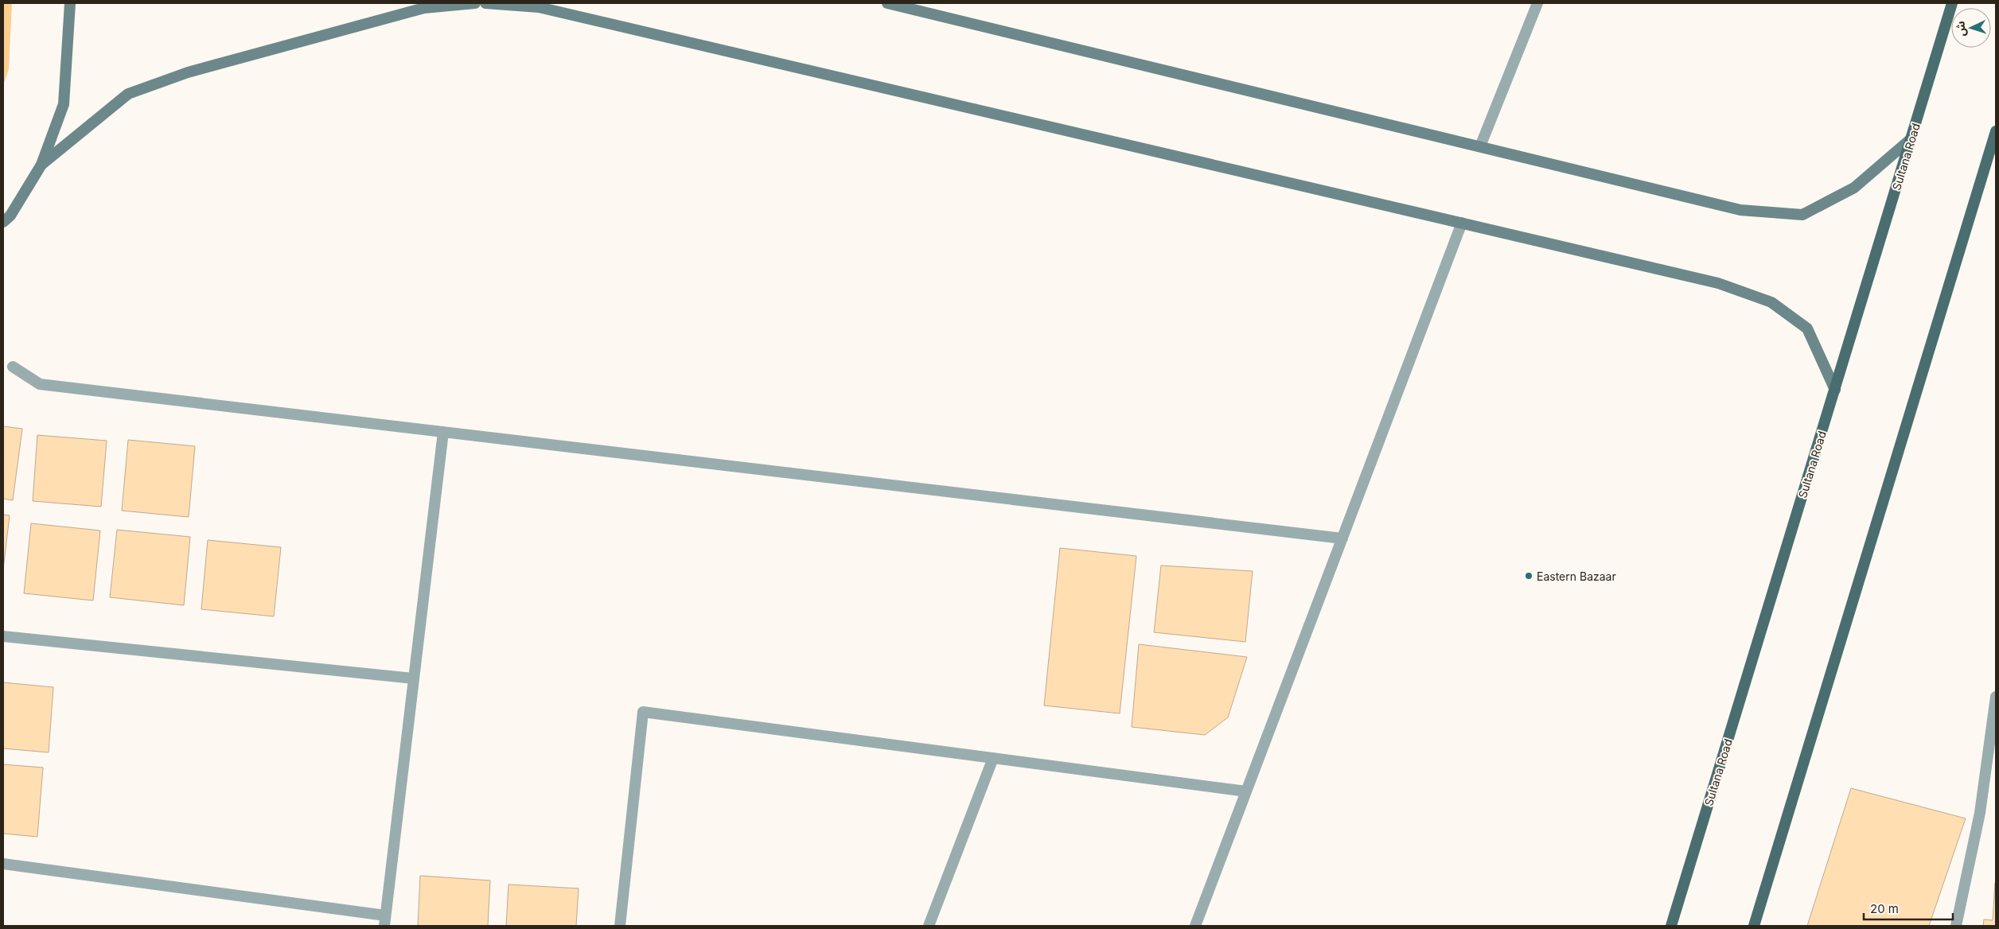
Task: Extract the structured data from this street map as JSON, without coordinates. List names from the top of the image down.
{
  "streets": {
    "main road": ["Sultana Road"]
  },
  "places": ["Eastern Bazaar"],
  "scale_bar": "20 m",
  "north": "left"
}
